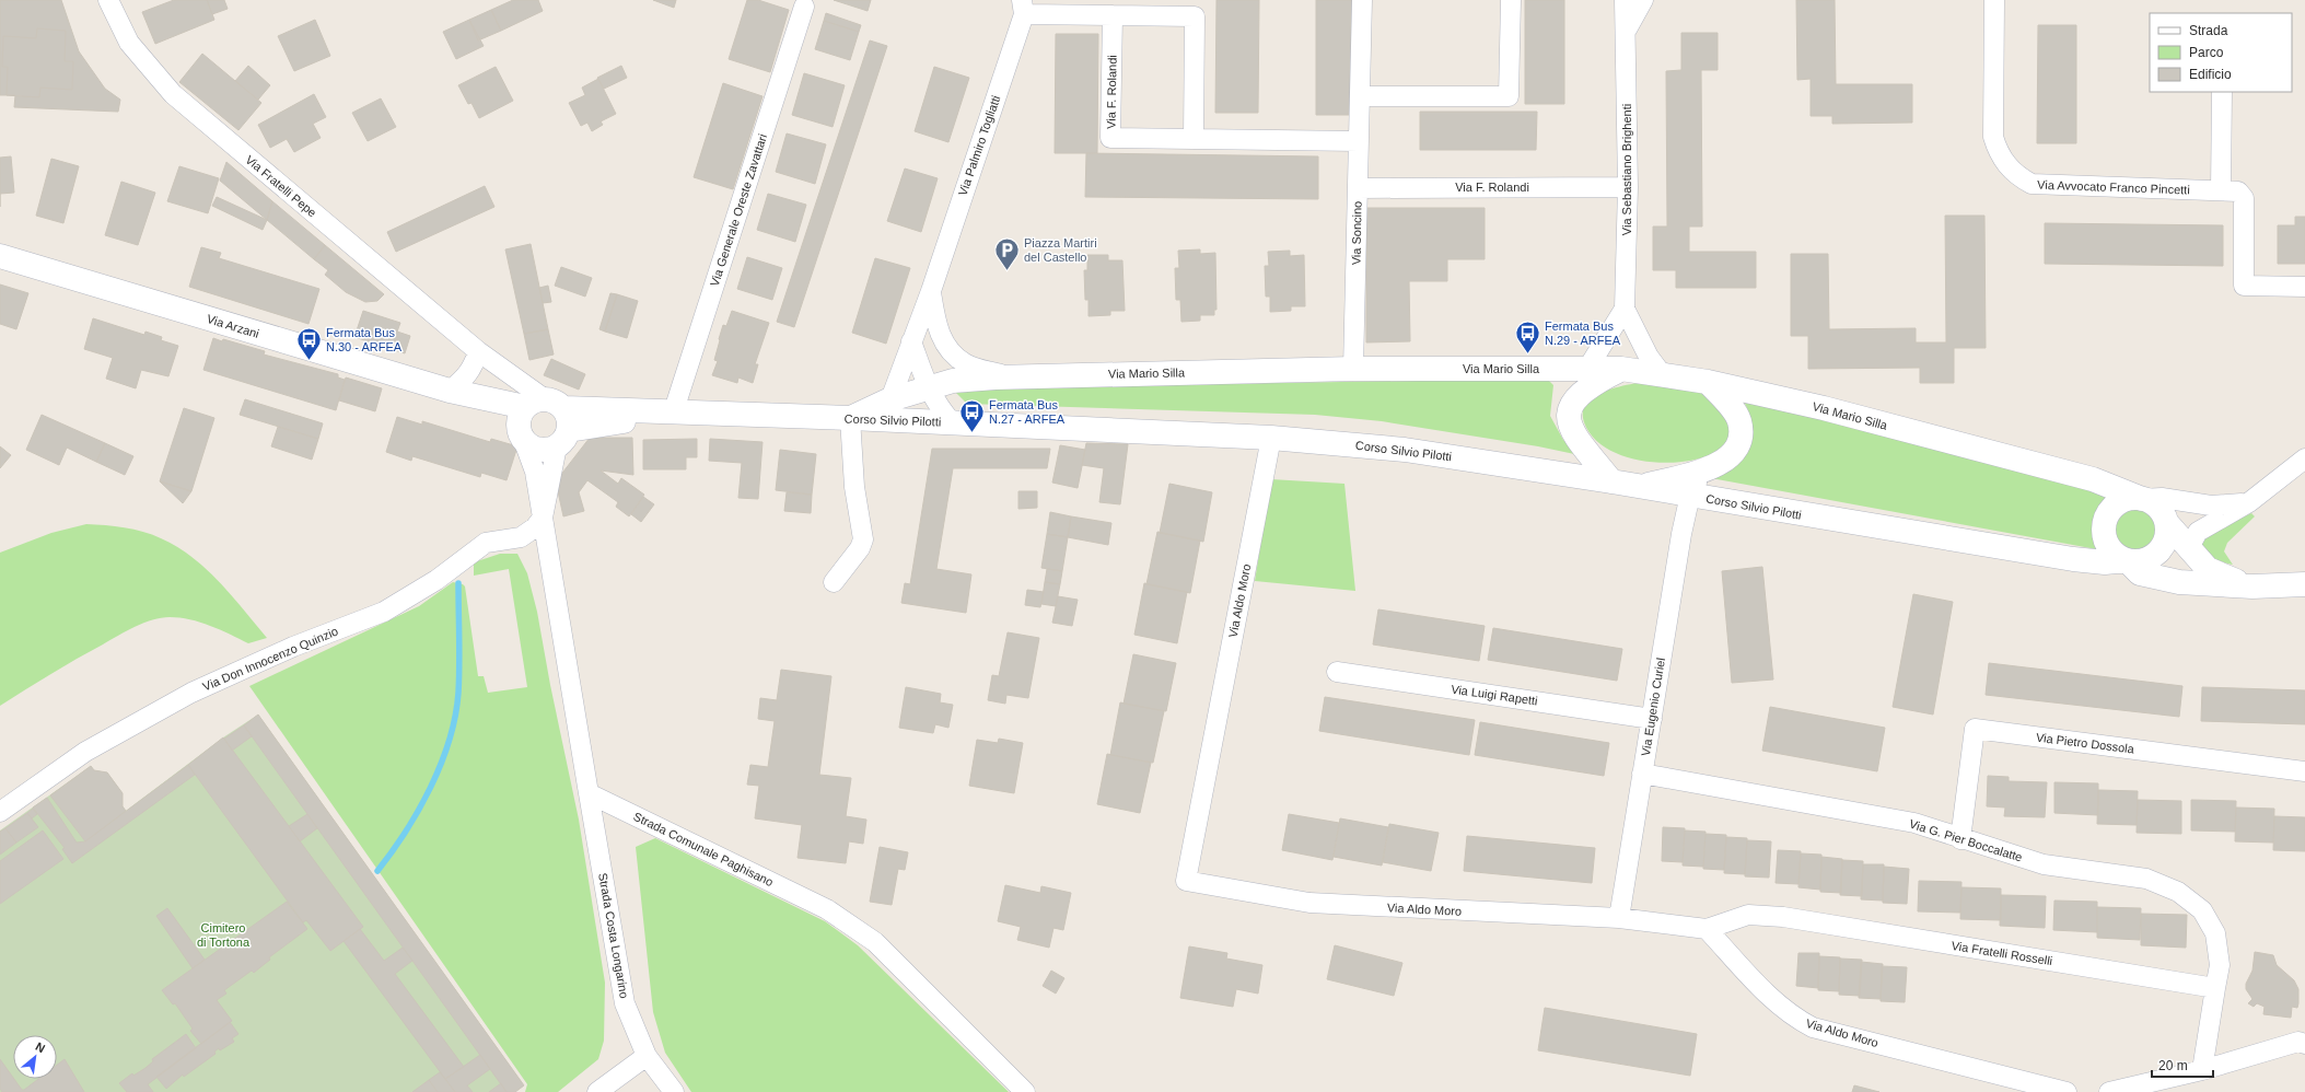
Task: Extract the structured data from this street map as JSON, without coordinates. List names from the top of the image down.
{
  "streets": {
    "street": [
      "Via F. Rolandi",
      "Via Palmiro Togliatti",
      "Via Sebastiano Brighenti",
      "Via Fratelli Pepe",
      "Via Avvocato Franco Pincetti",
      "Via Generale Oreste Zavattari",
      "Via Soncino",
      "Via Arzani",
      "Via Mario Silla",
      "Corso Silvio Pilotti",
      "Via Aldo Moro",
      "Via Don Innocenzo Quinzio",
      "Via Luigi Rapetti",
      "Via Eugenio Curiel",
      "Via Pietro Dossola",
      "Via G. Pier Boccalatte",
      "Strada Comunale Paghisano",
      "Strada Costa Longarino",
      "Via Fratelli Rosselli"
    ]
  },
  "crossings": [
    ["Via F. Rolandi", "Via Sebastiano Brighenti"],
    ["Via F. Rolandi", "Via Soncino"],
    ["Via Palmiro Togliatti", "Via Mario Silla"],
    ["Via Fratelli Pepe", "Via Arzani"],
    ["Via Fratelli Pepe", "Corso Silvio Pilotti"],
    ["Via Generale Oreste Zavattari", "Corso Silvio Pilotti"],
    ["Via Soncino", "Via Mario Silla"],
    ["Via Arzani", "Corso Silvio Pilotti"],
    ["Via Mario Silla", "Corso Silvio Pilotti"],
    ["Via Mario Silla", "Via Eugenio Curiel"],
    ["Corso Silvio Pilotti", "Via Aldo Moro"],
    ["Corso Silvio Pilotti", "Via Eugenio Curiel"],
    ["Via Aldo Moro", "Via Eugenio Curiel"],
    ["Via Aldo Moro", "Via Fratelli Rosselli"],
    ["Via Luigi Rapetti", "Via Eugenio Curiel"],
    ["Via Eugenio Curiel", "Via G. Pier Boccalatte"],
    ["Via Pietro Dossola", "Via G. Pier Boccalatte"],
    ["Via G. Pier Boccalatte", "Via Fratelli Rosselli"],
    ["Strada Comunale Paghisano", "Strada Costa Longarino"]
  ],
  "parks": ["Cimitero di Tortona"],
  "places": {
    "parking": ["Piazza Martiri del Castello"],
    "bus stop": ["Fermata Bus N.29 - ARFEA", "Fermata Bus N.30 - ARFEA", "Fermata Bus N.27 - ARFEA"]
  },
  "legend": ["Strada", "Parco", "Edificio"],
  "scale_bar": "20 m",
  "north": "top right"
}
